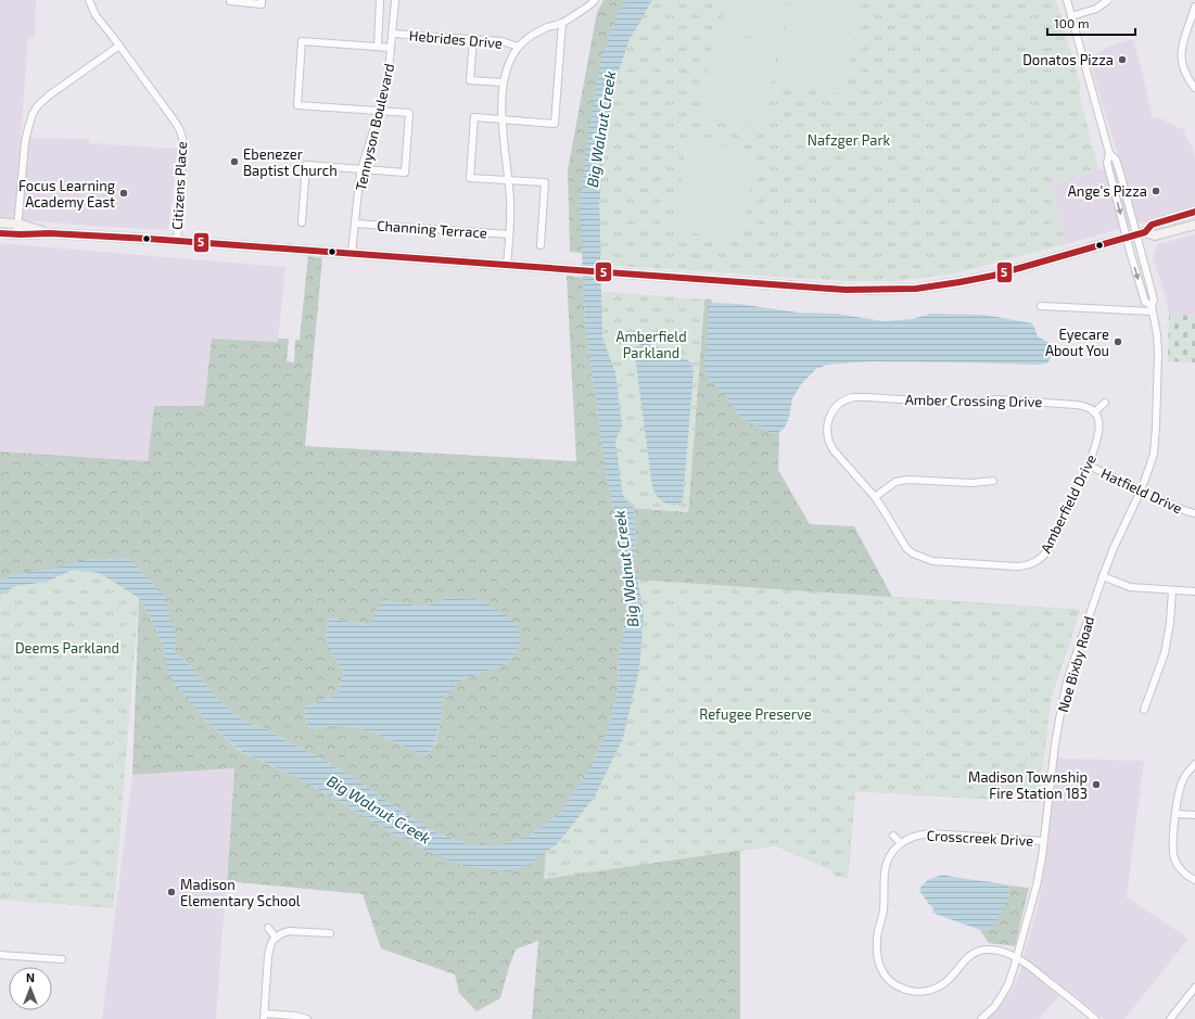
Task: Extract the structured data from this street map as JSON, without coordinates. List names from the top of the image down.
{
  "streets": {
    "street": [
      "Hebrides Drive",
      "Tennyson Boulevard",
      "Citizens Place",
      "Channing Terrace",
      "Amber Crossing Drive",
      "Hatfield Drive",
      "Amberfield Drive",
      "Noe Bixby Road",
      "Crosscreek Drive"
    ]
  },
  "crossings": [
    ["Hebrides Drive", "Tennyson Boulevard"],
    ["Tennyson Boulevard", "Channing Terrace"],
    ["Amber Crossing Drive", "Amberfield Drive"],
    ["Hatfield Drive", "Amberfield Drive"],
    ["Hatfield Drive", "Noe Bixby Road"],
    ["Noe Bixby Road", "Crosscreek Drive"]
  ],
  "water": ["Big Walnut Creek"],
  "parks": [
    "Nafzger Park",
    "Amberfield Parkland",
    "Deems Parkland",
    "Refugee Preserve"
  ],
  "places": [
    "Donatos Pizza",
    "Ebenezer Baptist Church",
    "Ange's Pizza",
    "Focus Learning Academy East",
    "Eyecare About You",
    "Madison Township Fire Station 183",
    "Madison Elementary School"
  ],
  "lines": ["transit line 5"],
  "scale_bar": "100 m",
  "north": "top"
}
